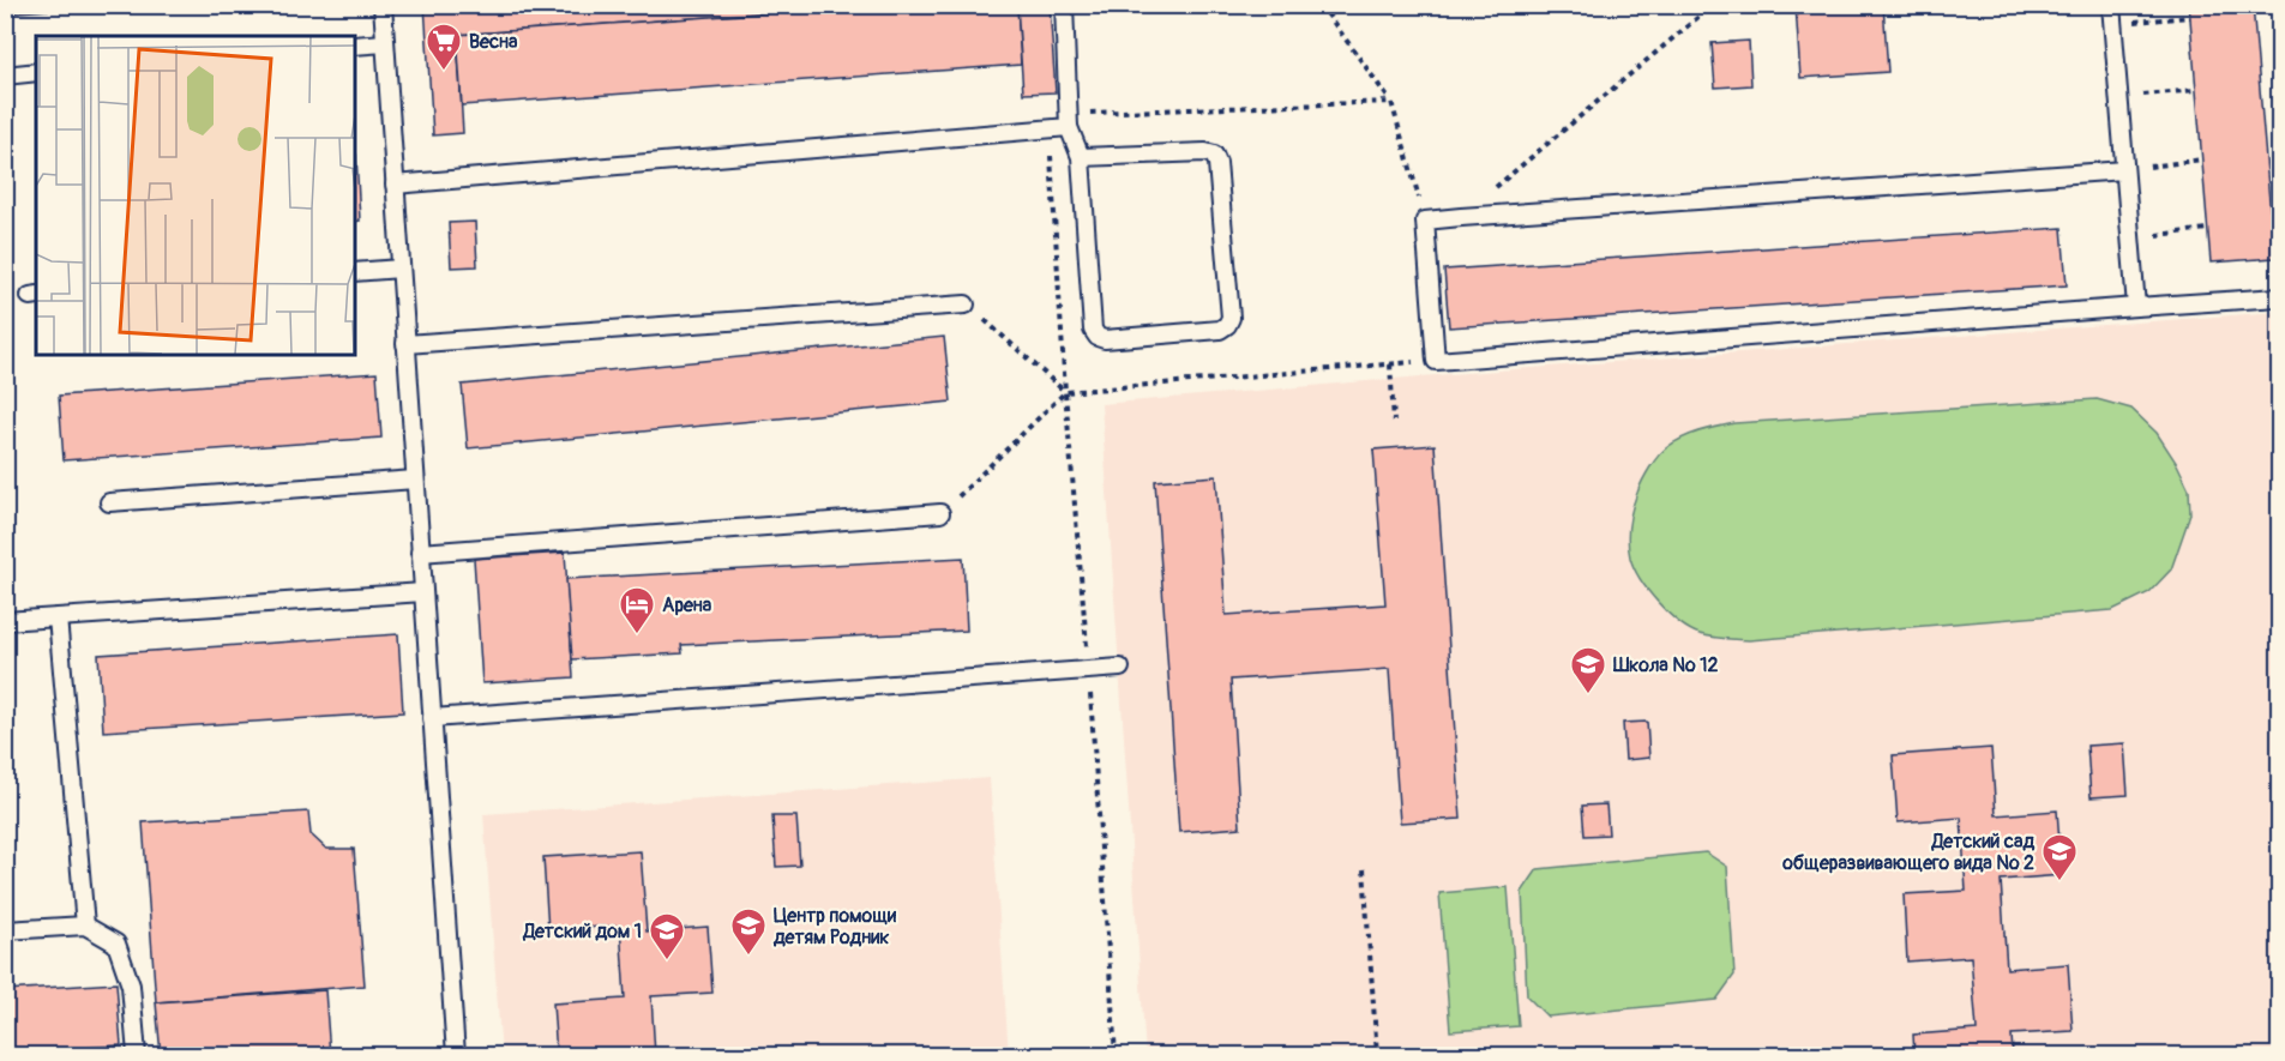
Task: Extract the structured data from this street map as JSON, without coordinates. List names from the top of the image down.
{
  "places": {
    "supermarket": ["Весна"],
    "hotel": ["Арена"],
    "school or university": [
      "Школа № 12",
      "Детский сад общеразвивающего вида № 2",
      "Центр помощи детям Родник",
      "Детский дом 1"
    ]
  }
}
